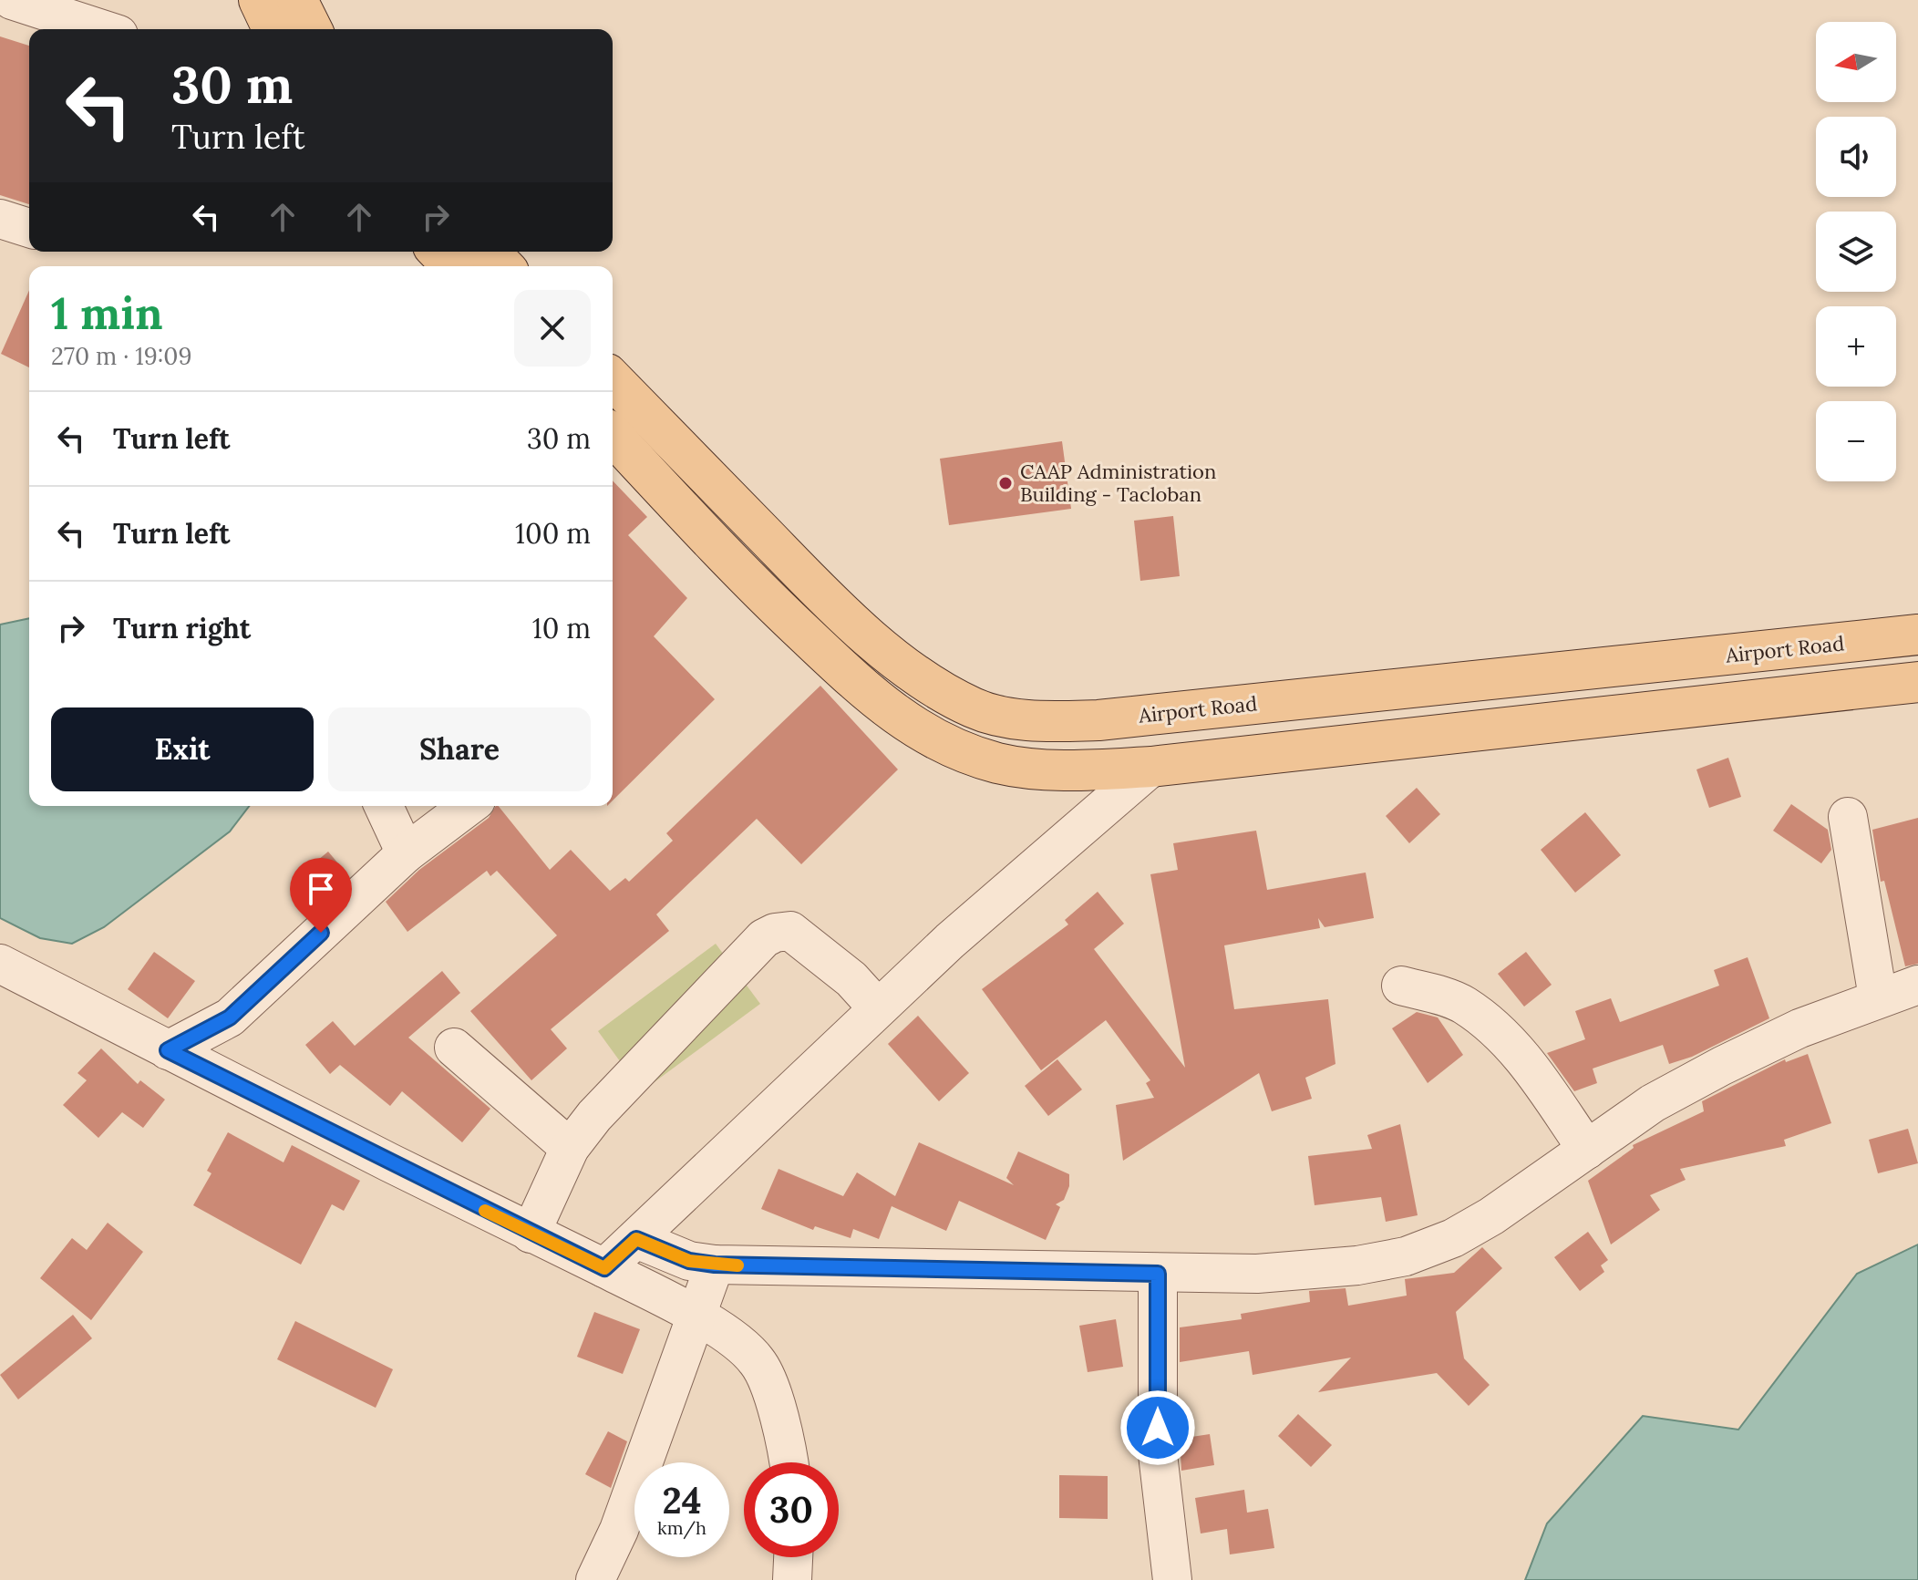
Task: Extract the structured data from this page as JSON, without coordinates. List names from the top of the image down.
{
  "streets": {
    "main road": ["Airport Road"]
  },
  "places": ["CAAP Administration Building - Tacloban"],
  "north": "left",
  "page": {
    "map_buttons": ["+", "−"],
    "turn": ["30 m", "Turn left"],
    "heading": ["1 min", "270 m · 19:09"],
    "list": [
      {
        "name": "Turn left",
        "value": "30 m"
      },
      {
        "name": "Turn left",
        "value": "100 m"
      },
      {
        "name": "Turn right",
        "value": "10 m"
      }
    ],
    "buttons": ["Exit", "Share"],
    "speed": "24 km/h",
    "limit": "30"
  }
}
